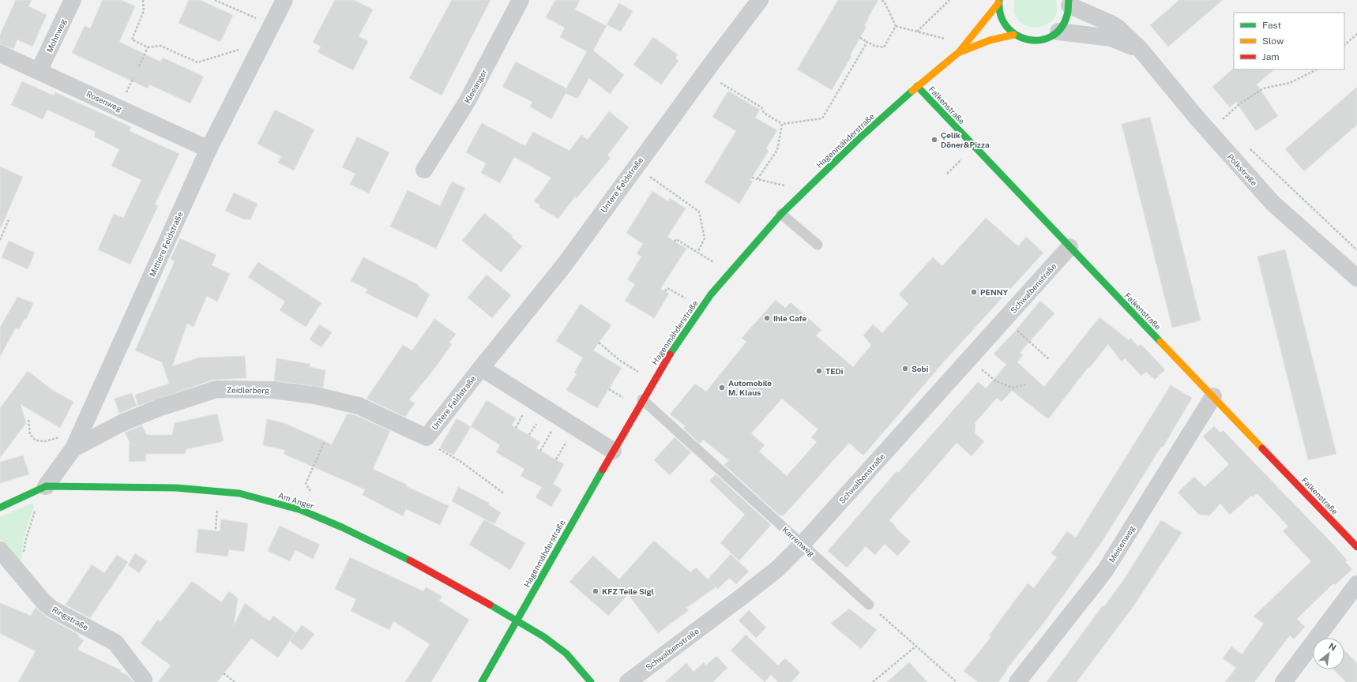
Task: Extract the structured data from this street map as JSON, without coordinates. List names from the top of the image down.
{
  "streets": {
    "street": [
      "Mohnweg",
      "Kleeanger",
      "Rosenweg",
      "Falkenstraße",
      "Hagenmähderstraße",
      "Polkstraße",
      "Untere Feldstraße",
      "Mittlere Feldstraße",
      "Schwalbenstraße",
      "Zeidlerberg",
      "Am Anger",
      "Meisenweg",
      "Ringstraße"
    ],
    "lane": ["Karrenweg"]
  },
  "crossings": [
    ["Mohnweg", "Rosenweg"],
    ["Rosenweg", "Mittlere Feldstraße"],
    ["Falkenstraße", "Hagenmähderstraße"],
    ["Falkenstraße", "Schwalbenstraße"],
    ["Falkenstraße", "Meisenweg"],
    ["Hagenmähderstraße", "Polkstraße"],
    ["Hagenmähderstraße", "Untere Feldstraße"],
    ["Hagenmähderstraße", "Am Anger"],
    ["Hagenmähderstraße", "Karrenweg"],
    ["Untere Feldstraße", "Zeidlerberg"],
    ["Mittlere Feldstraße", "Zeidlerberg"],
    ["Mittlere Feldstraße", "Am Anger"],
    ["Schwalbenstraße", "Karrenweg"]
  ],
  "places": [
    "Çelik Döner&Pizza",
    "PENNY",
    "Ihle Cafe",
    "Sobi",
    "TEDi",
    "Automobile M. Klaus",
    "KFZ Teile Sigl"
  ],
  "legend": ["Fast", "Slow", "Jam"],
  "north": "top right"
}
